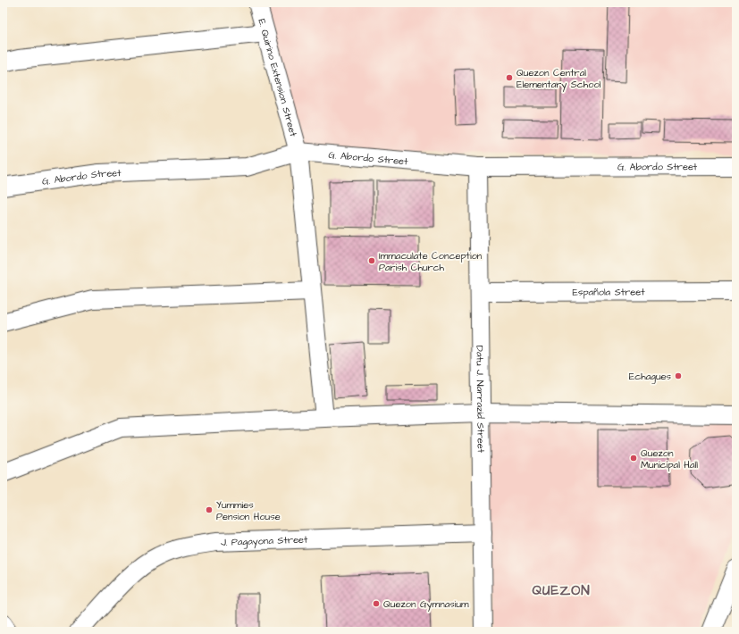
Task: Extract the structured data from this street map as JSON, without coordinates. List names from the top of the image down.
{
  "streets": {
    "street": [
      "E. Quirino Extension Street",
      "G. Abordo Street",
      "Española Street",
      "Datu J. Narrazid Street",
      "J. Pagayona Street"
    ]
  },
  "crossings": [
    ["E. Quirino Extension Street", "G. Abordo Street"],
    ["G. Abordo Street", "Datu J. Narrazid Street"],
    ["Española Street", "Datu J. Narrazid Street"],
    ["Datu J. Narrazid Street", "J. Pagayona Street"]
  ],
  "districts": ["QUEZON"],
  "places": [
    "Quezon Central Elementary School",
    "Immaculate Conception Parish Church",
    "Echagues",
    "Quezon Municipal Hall",
    "Yummies Pension House",
    "Quezon Gymnasium"
  ]
}
